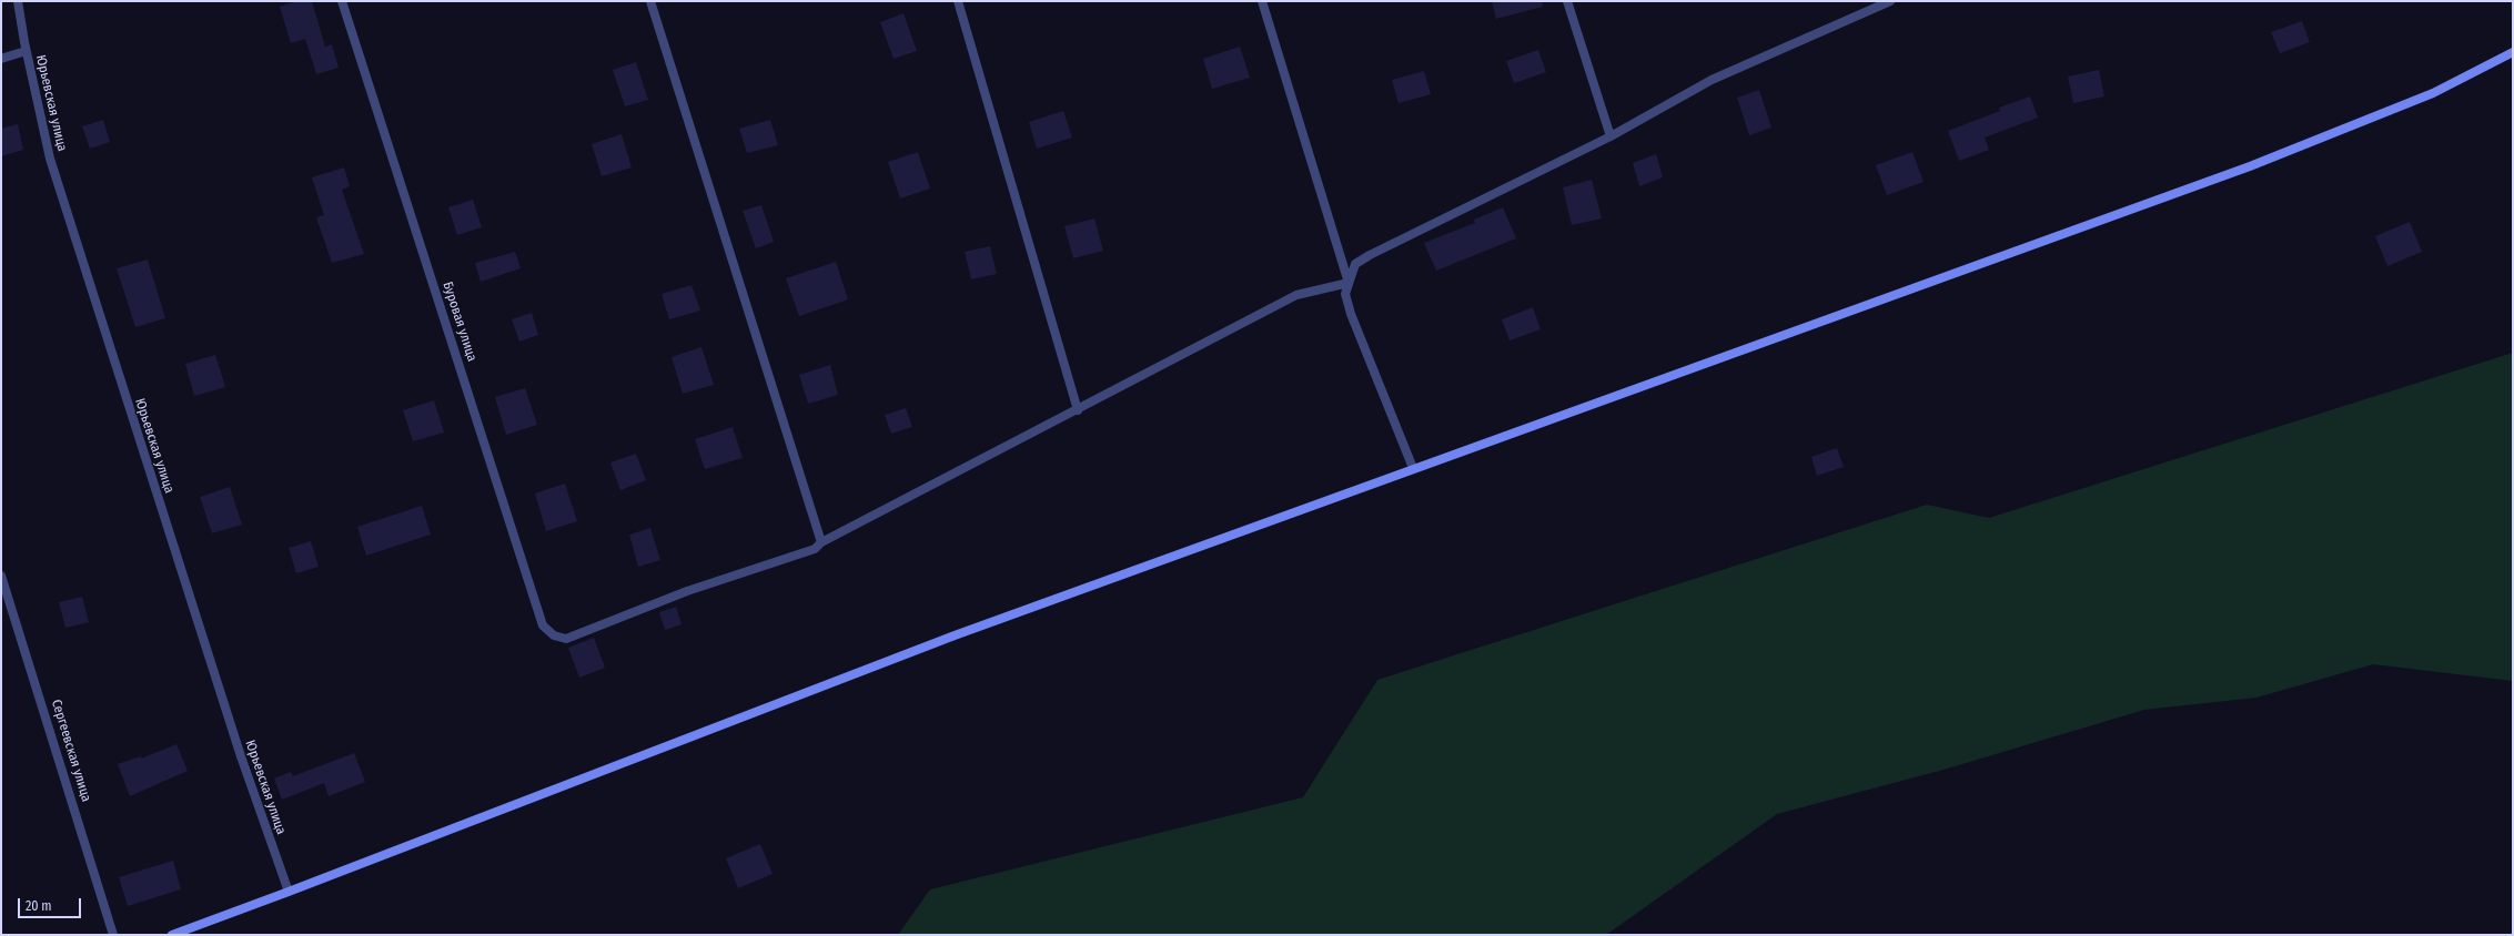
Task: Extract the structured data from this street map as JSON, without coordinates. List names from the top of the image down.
{
  "streets": {
    "street": ["Юрьевская улица", "Буровая улица", "Сергеевская улица"]
  },
  "scale_bar": "20 m"
}
